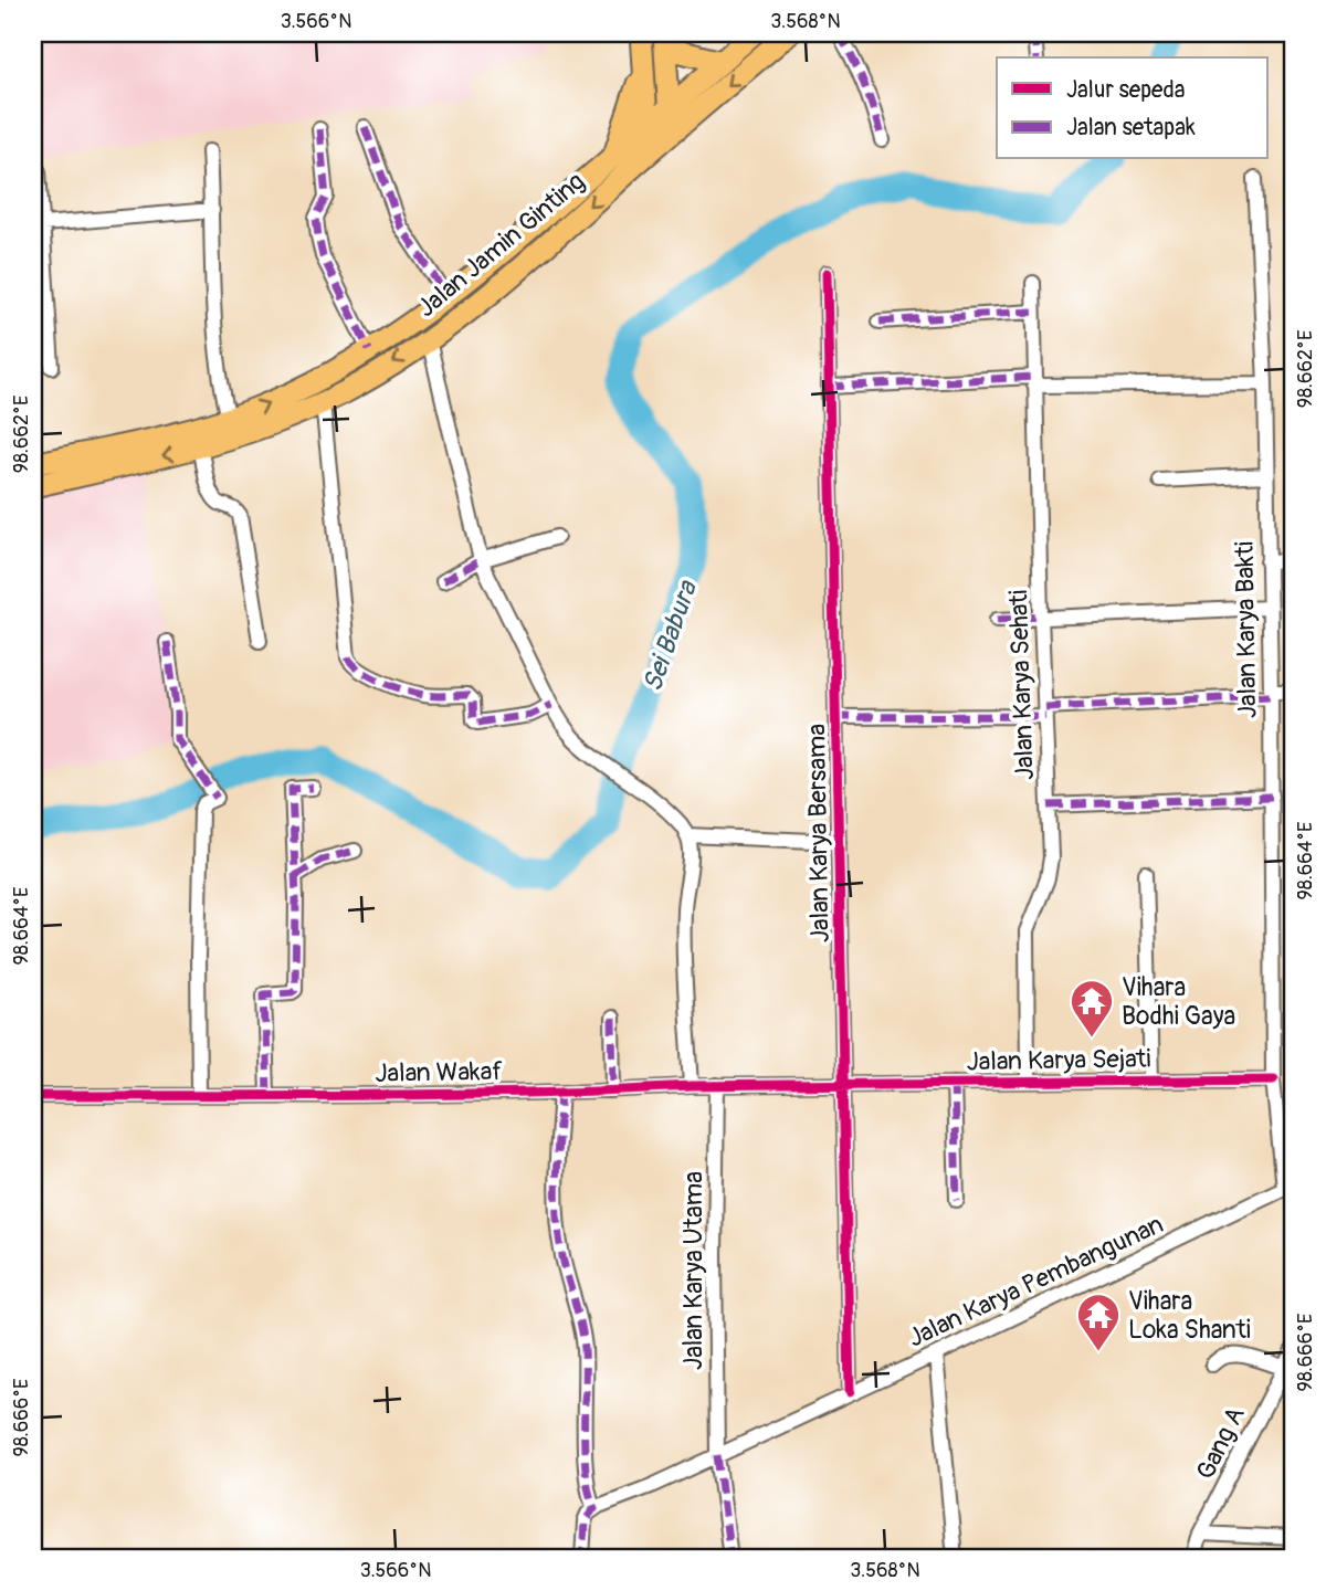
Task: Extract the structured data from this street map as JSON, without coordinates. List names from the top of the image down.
{
  "streets": {
    "main road": ["Jalan Jamin Ginting"],
    "street": [
      "Jalan Karya Bakti",
      "Jalan Karya Sehati",
      "Jalan Karya Bersama",
      "Jalan Karya Sejati",
      "Jalan Wakaf",
      "Jalan Karya Utama",
      "Jalan Karya Pembangunan",
      "Gang A"
    ]
  },
  "crossings": [
    ["Jalan Karya Bakti", "Jalan Karya Sejati"],
    ["Jalan Karya Bakti", "Jalan Karya Pembangunan"],
    ["Jalan Karya Sehati", "Jalan Karya Sejati"],
    ["Jalan Karya Bersama", "Jalan Karya Sejati"],
    ["Jalan Karya Bersama", "Jalan Wakaf"],
    ["Jalan Karya Bersama", "Jalan Karya Pembangunan"],
    ["Jalan Karya Sejati", "Jalan Wakaf"],
    ["Jalan Wakaf", "Jalan Karya Utama"],
    ["Jalan Karya Utama", "Jalan Karya Pembangunan"]
  ],
  "water": ["Sei Babura"],
  "places": {
    "temple": ["Vihara Bodhi Gaya", "Vihara Loka Shanti"]
  },
  "legend": ["Jalur sepeda", "Jalan setapak"],
  "coordinates": [
    "3.566°N",
    "3.568°N",
    "98.662°E",
    "98.664°E",
    "98.666°E"
  ]
}
